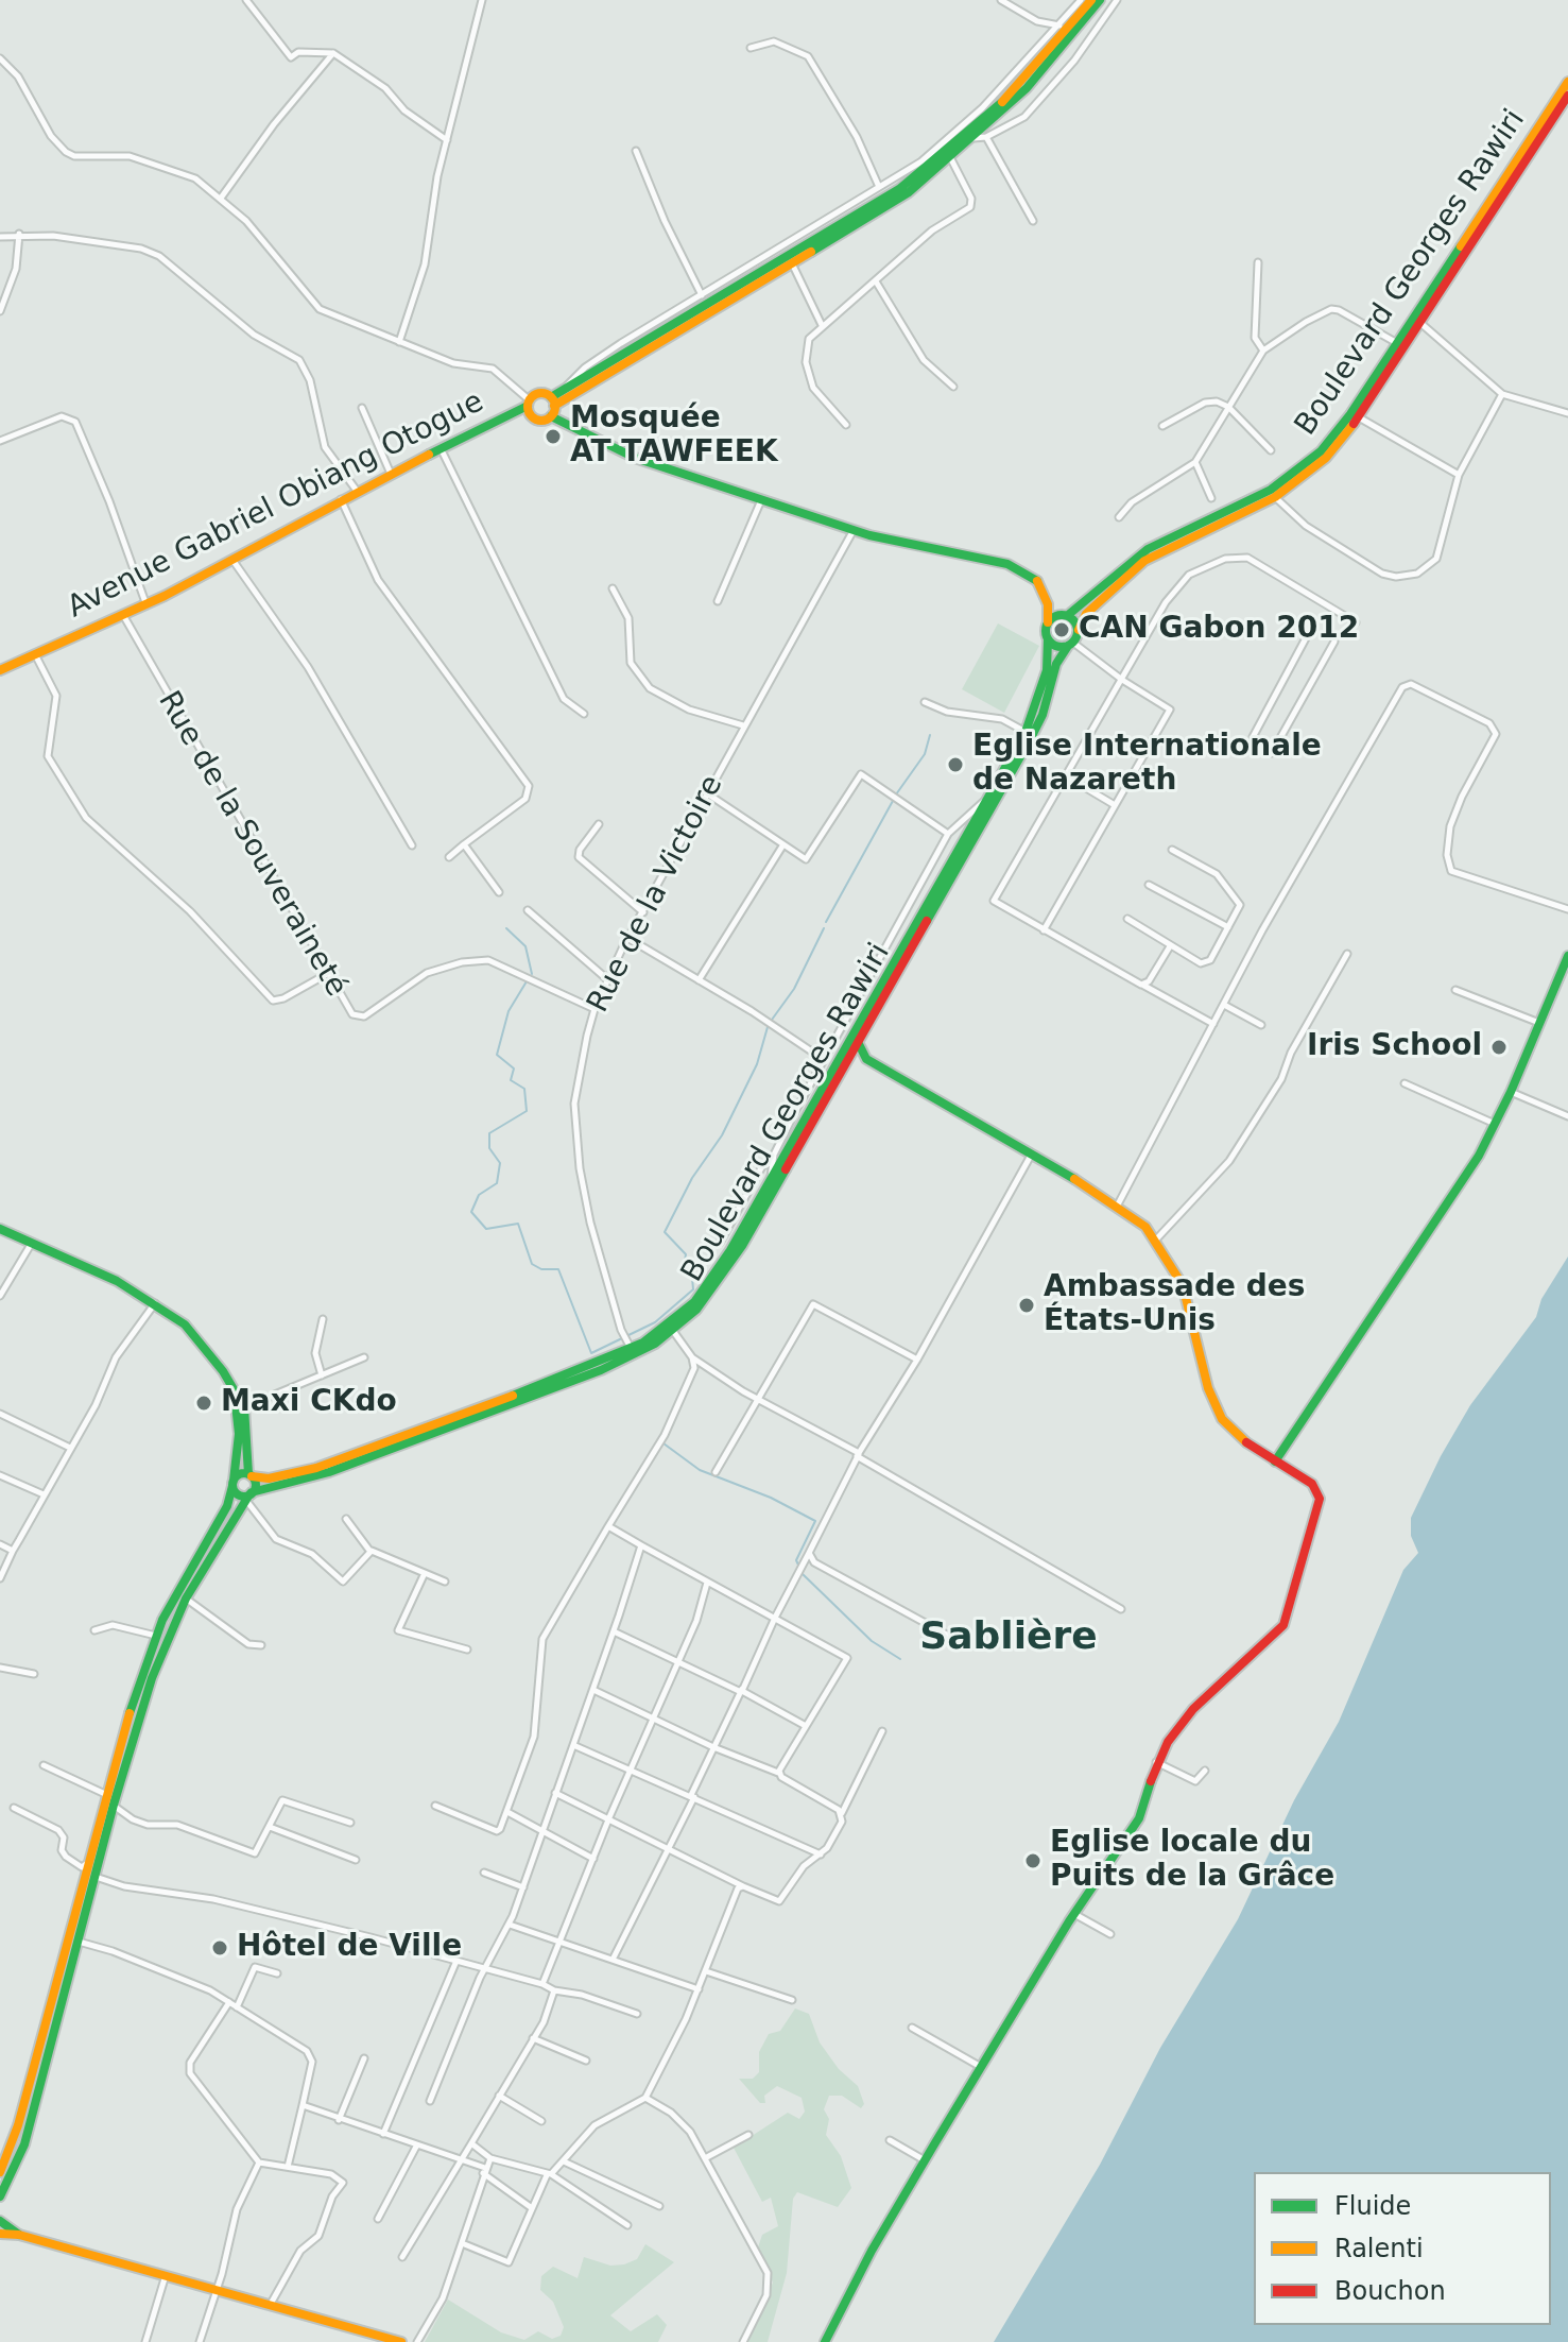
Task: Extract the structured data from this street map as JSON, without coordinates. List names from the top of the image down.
{
  "streets": {
    "main road": ["Boulevard Georges Rawiri", "Avenue Gabriel Obiang Otogue"],
    "street": ["Rue de la Souveraineté", "Rue de la Victoire"]
  },
  "crossings": [
    ["Boulevard Georges Rawiri", "Rue de la Victoire"],
    ["Avenue Gabriel Obiang Otogue", "Rue de la Souveraineté"],
    ["Rue de la Souveraineté", "Rue de la Victoire"]
  ],
  "districts": ["Sablière"],
  "places": [
    "Mosquée AT TAWFEEK",
    "CAN Gabon 2012",
    "Eglise Internationale de Nazareth",
    "Iris School",
    "Ambassade des États-Unis",
    "Maxi CKdo",
    "Eglise locale du Puits de la Grâce",
    "Hôtel de Ville"
  ],
  "legend": ["Fluide", "Ralenti", "Bouchon"]
}
